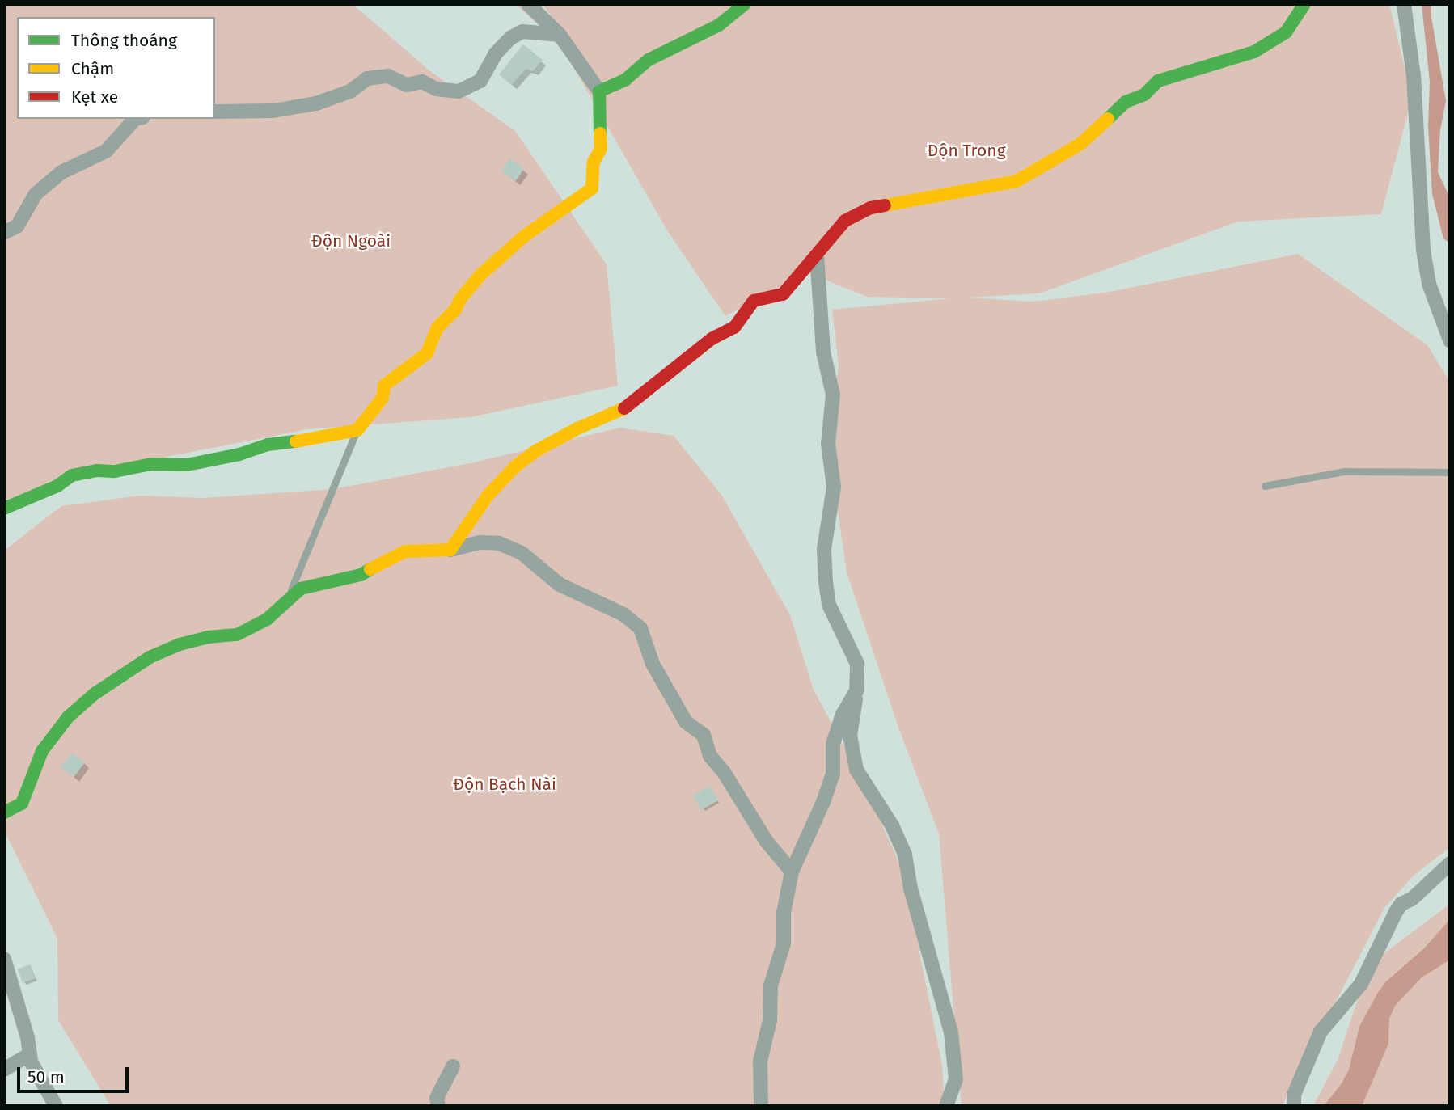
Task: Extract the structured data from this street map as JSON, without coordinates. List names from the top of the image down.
{
  "parks": ["Độn Trong", "Độn Ngoài", "Độn Bạch Nài"],
  "legend": ["Thông thoáng", "Chậm", "Kẹt xe"],
  "scale_bar": "50 m"
}
